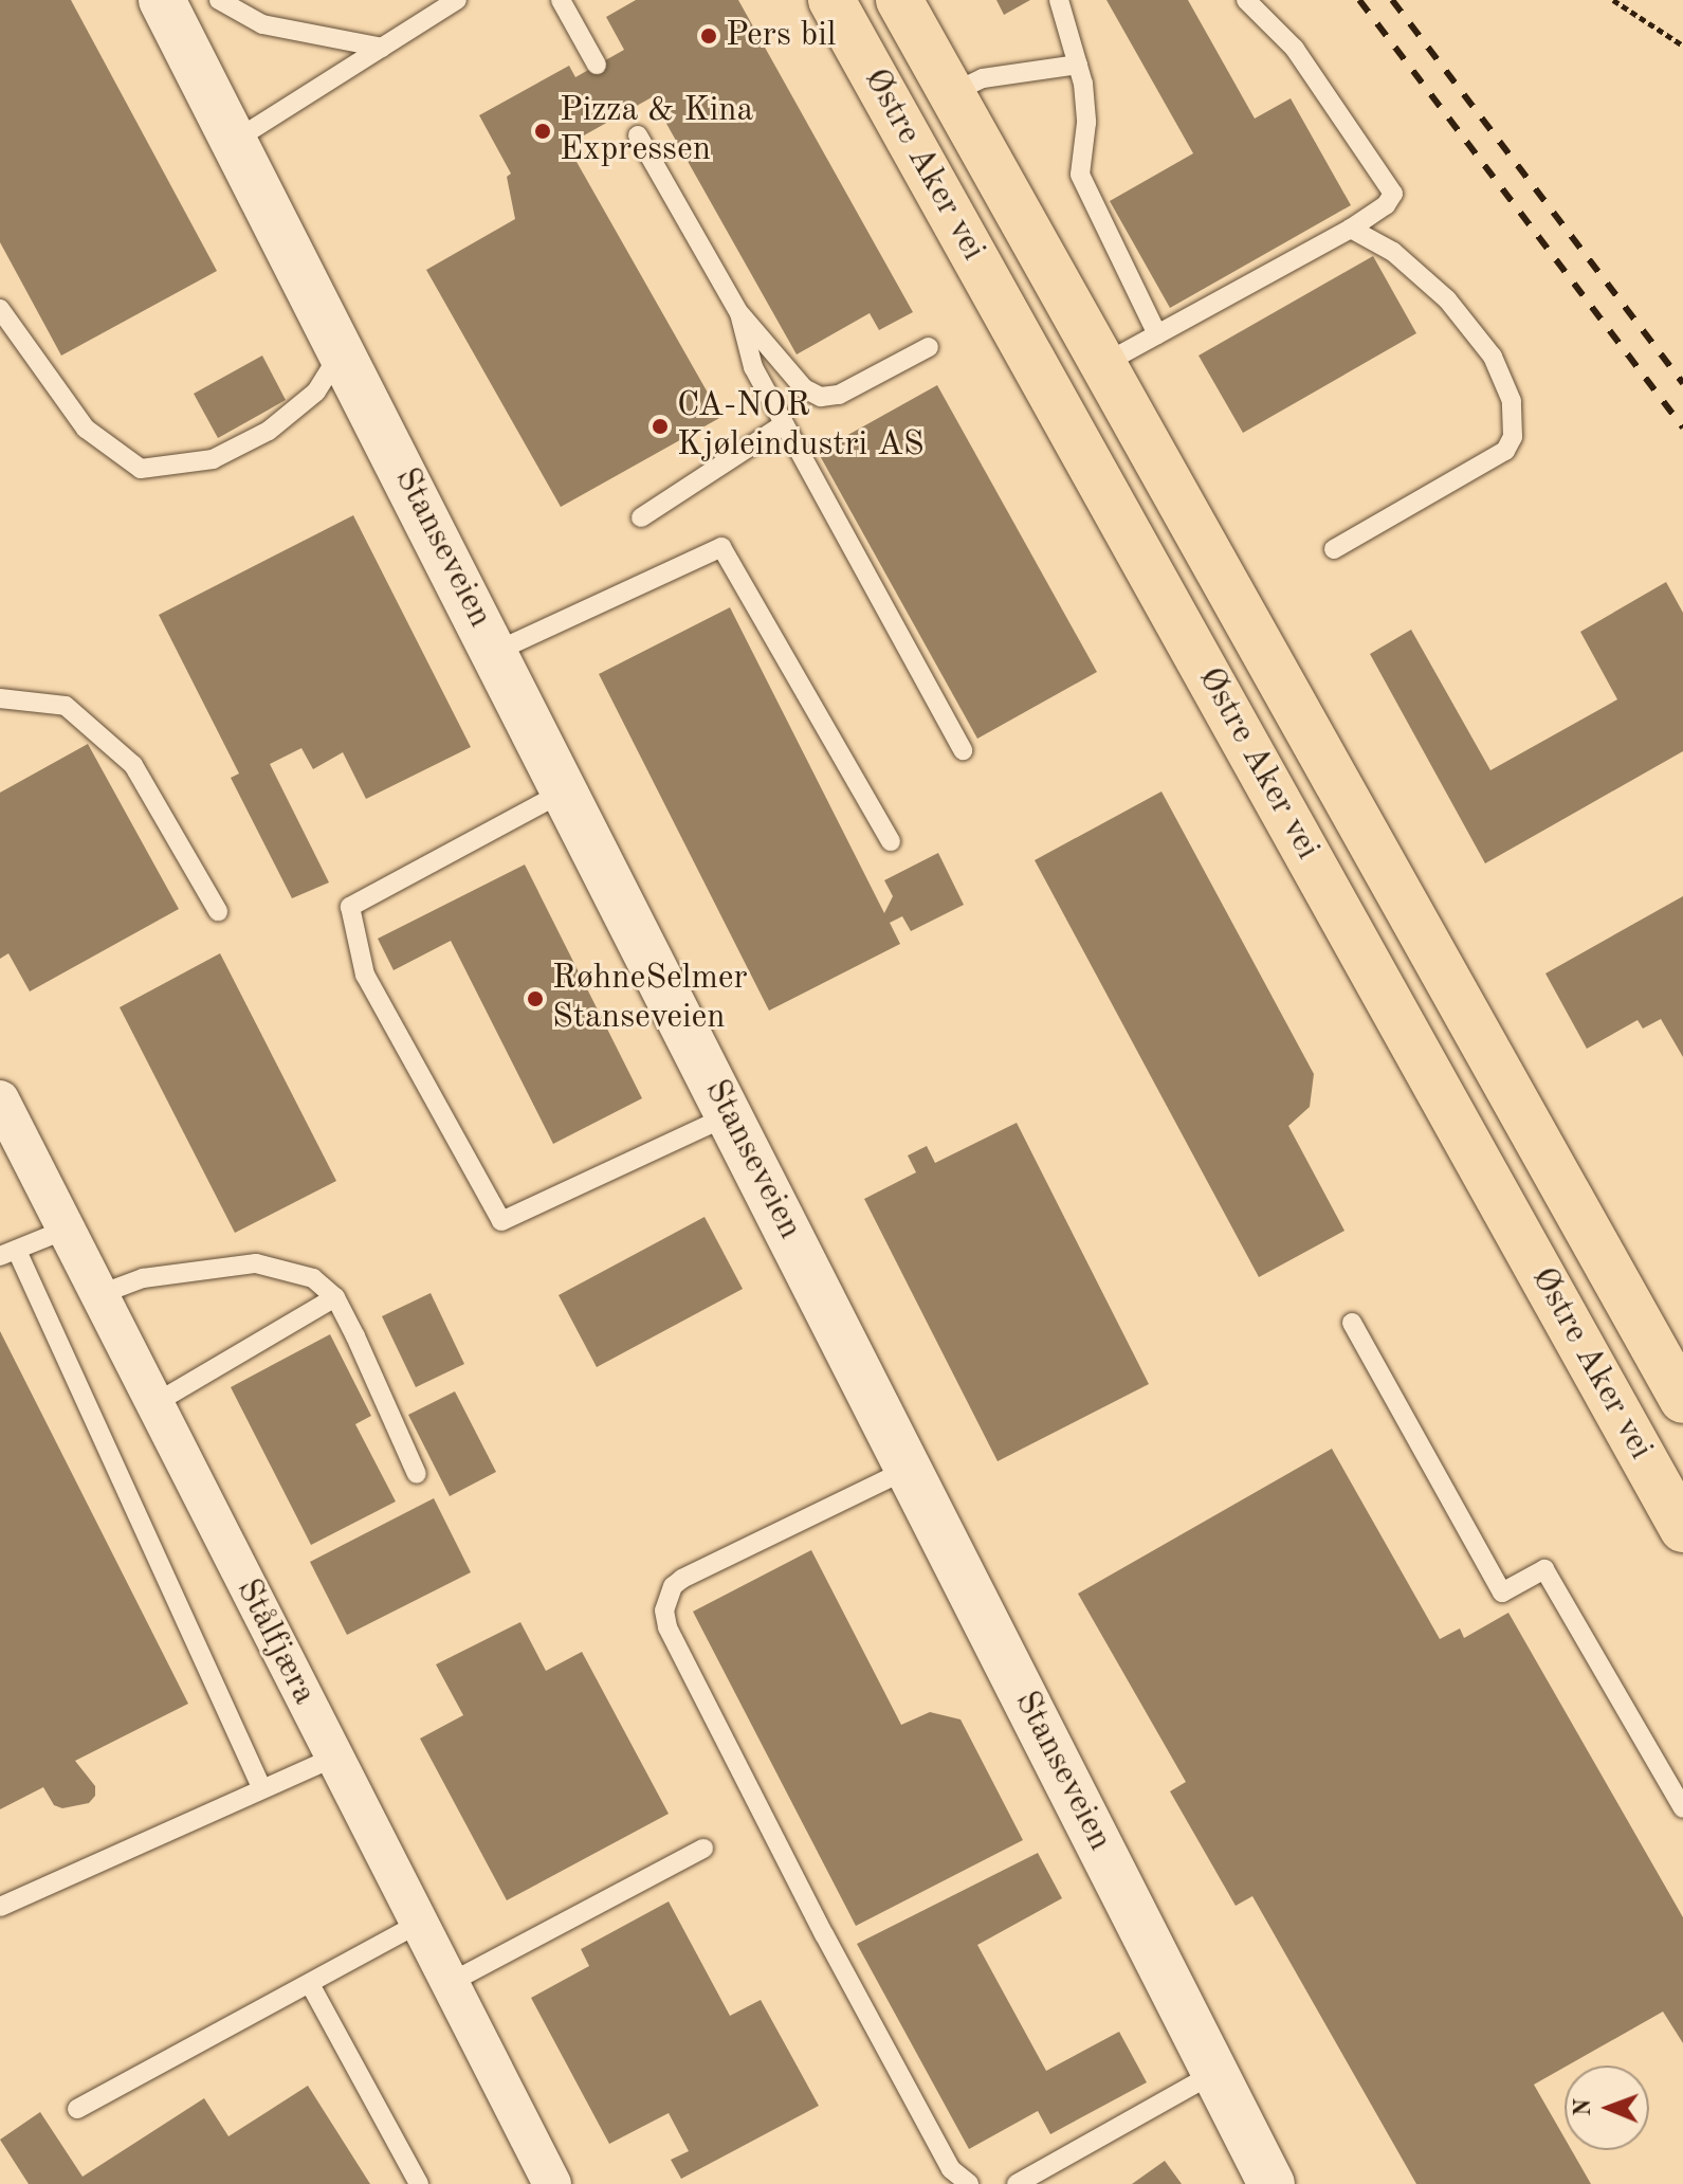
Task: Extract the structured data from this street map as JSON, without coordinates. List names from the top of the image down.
{
  "streets": {
    "highway": ["Østre Aker vei"],
    "street": ["Stanseveien", "Stålfjæra"]
  },
  "places": [
    "Pers bil",
    "Pizza & Kina Expressen",
    "CA-NOR Kjøleindustri AS",
    "RøhneSelmer Stanseveien"
  ],
  "north": "left"
}
